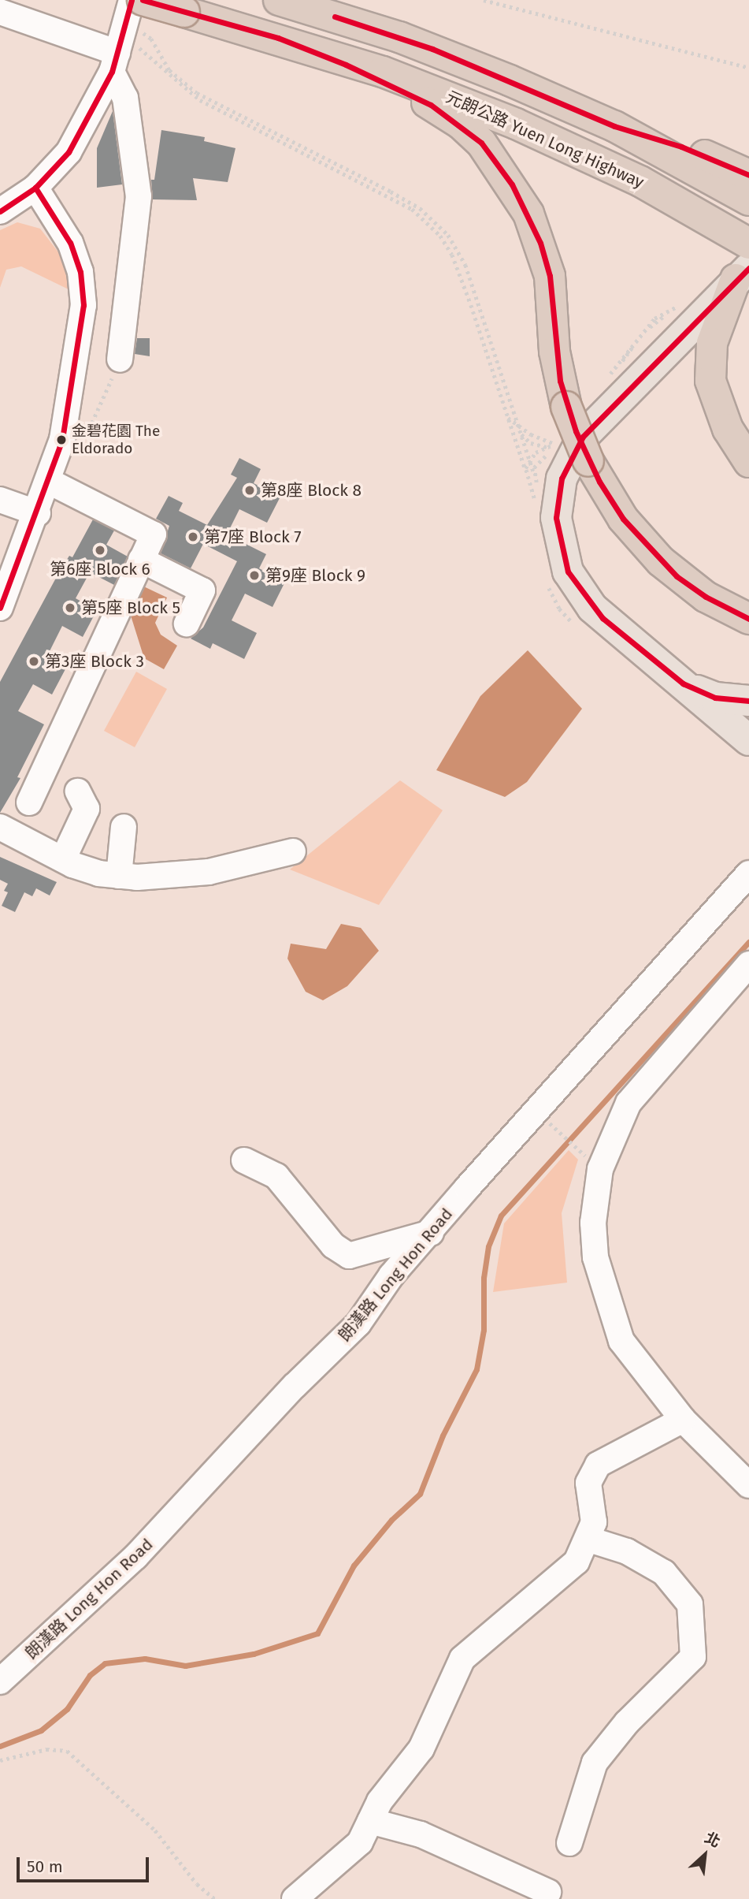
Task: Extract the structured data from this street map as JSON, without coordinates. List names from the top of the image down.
{
  "streets": {
    "highway": ["元朗公路 Yuen Long Highway"],
    "street": ["朗漢路 Long Hon Road"]
  },
  "places": [
    "金碧花園 The Eldorado",
    "第8座 Block 8",
    "第7座 Block 7",
    "第6座 Block 6",
    "第9座 Block 9",
    "第5座 Block 5",
    "第3座 Block 3"
  ],
  "scale_bar": "50 m",
  "north": "top right"
}
